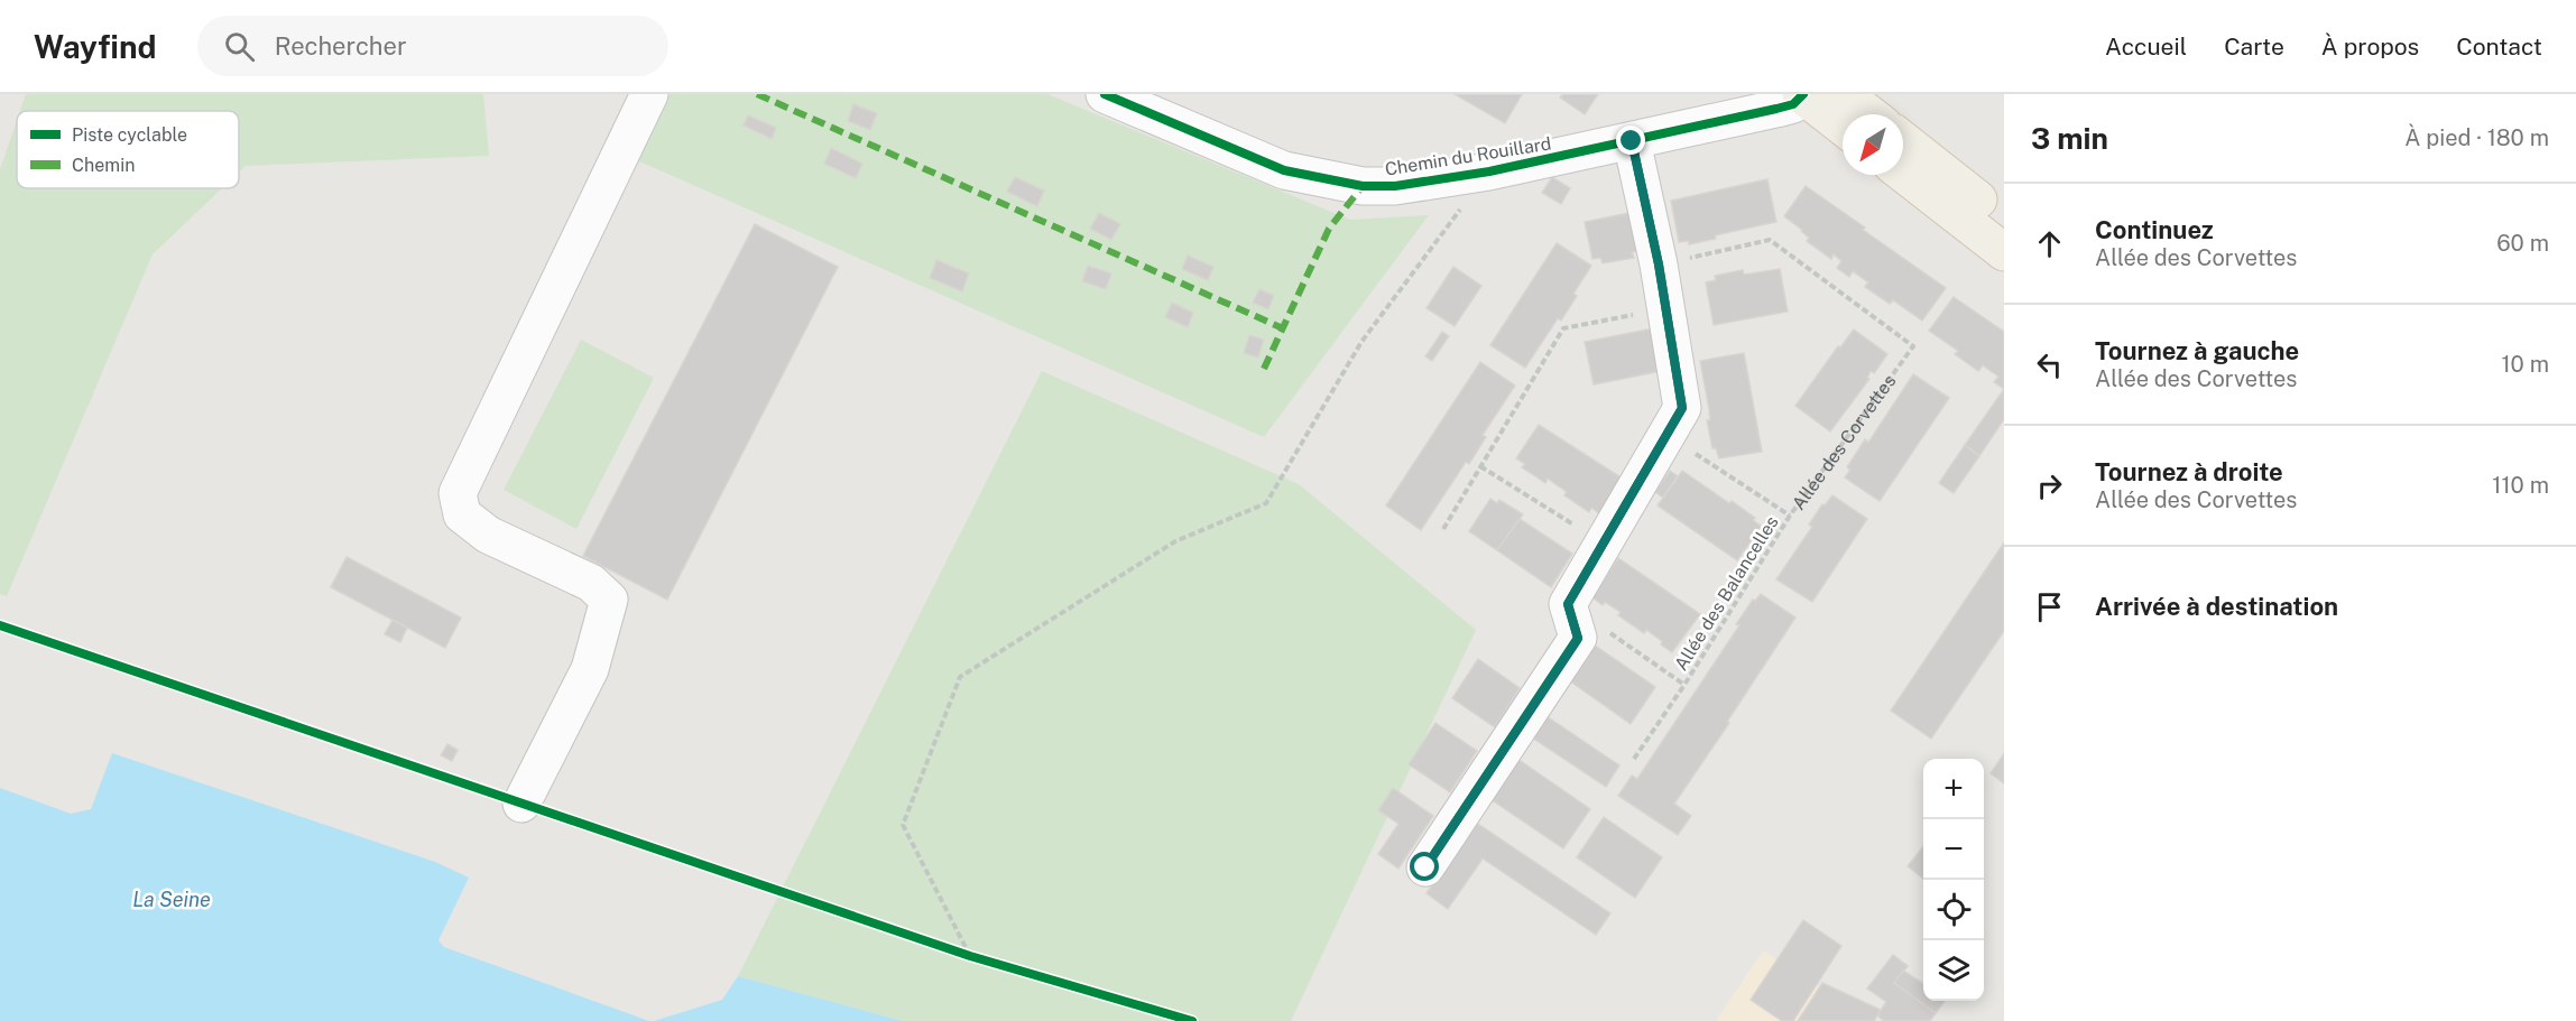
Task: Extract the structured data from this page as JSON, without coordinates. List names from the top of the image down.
{
  "streets": {
    "street": ["Chemin du Rouillard"],
    "path": ["Allée des Corvettes", "Allée des Balancelles"]
  },
  "crossings": [
    ["Allée des Corvettes", "Allée des Balancelles"]
  ],
  "water": ["La Seine"],
  "legend": ["Piste cyclable", "Chemin"],
  "north": "bottom left",
  "page": {
    "header": "Wayfind",
    "search": "Rechercher",
    "nav": [
      "Accueil",
      "Carte",
      "À propos",
      "Contact"
    ],
    "heading": ["3 min", "À pied · 180 m"],
    "list": [
      ["Continuez", "Allée des Corvettes", "60 m"],
      ["Tournez à gauche", "Allée des Corvettes", "10 m"],
      ["Tournez à droite", "Allée des Corvettes", "110 m"],
      "Arrivée à destination"
    ],
    "map_buttons": ["+", "−"]
  }
}
